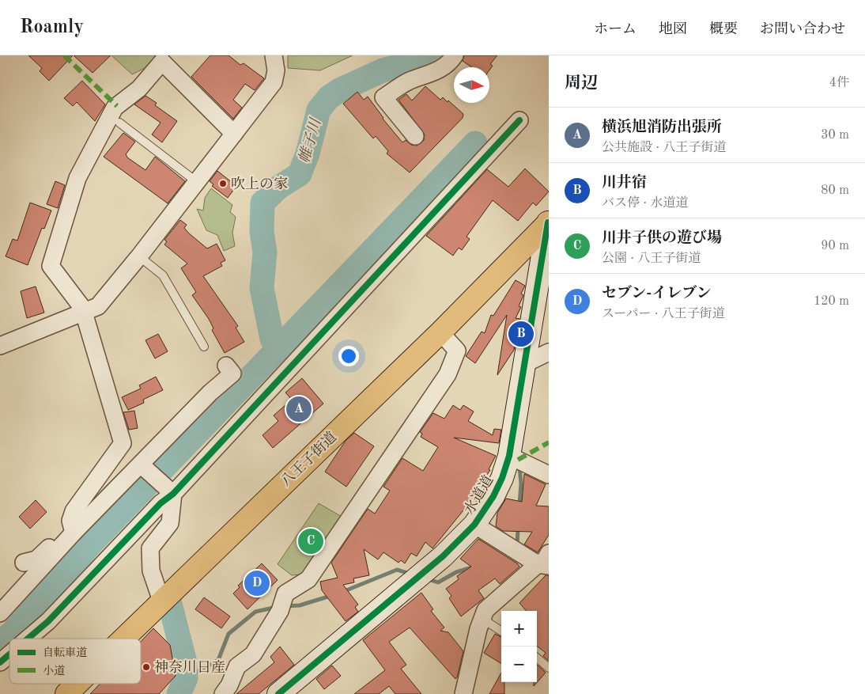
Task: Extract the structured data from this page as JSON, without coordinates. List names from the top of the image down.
{
  "streets": {
    "highway": ["八王子街道"],
    "street": ["水道道"]
  },
  "crossings": [
    ["八王子街道", "水道道"]
  ],
  "water": ["帷子川"],
  "places": ["吹上の家", "神奈川日産"],
  "legend": ["自転車道", "小道"],
  "north": "right",
  "page": {
    "header": "Roamly",
    "nav": [
      "ホーム",
      "地図",
      "概要",
      "お問い合わせ"
    ],
    "heading": ["周辺", "4件"],
    "list": [
      {
        "mark": "A",
        "name": "横浜旭消防出張所",
        "note": "公共施設 · 八王子街道",
        "value": "30 m"
      },
      {
        "mark": "B",
        "name": "川井宿",
        "note": "バス停 · 水道道",
        "value": "80 m"
      },
      {
        "mark": "C",
        "name": "川井子供の遊び場",
        "note": "公園 · 八王子街道",
        "value": "90 m"
      },
      {
        "mark": "D",
        "name": "セブン-イレブン",
        "note": "スーパー · 八王子街道",
        "value": "120 m"
      }
    ],
    "pins": [
      "B",
      "A",
      "C",
      "D"
    ],
    "map_buttons": ["+", "−"]
  }
}
